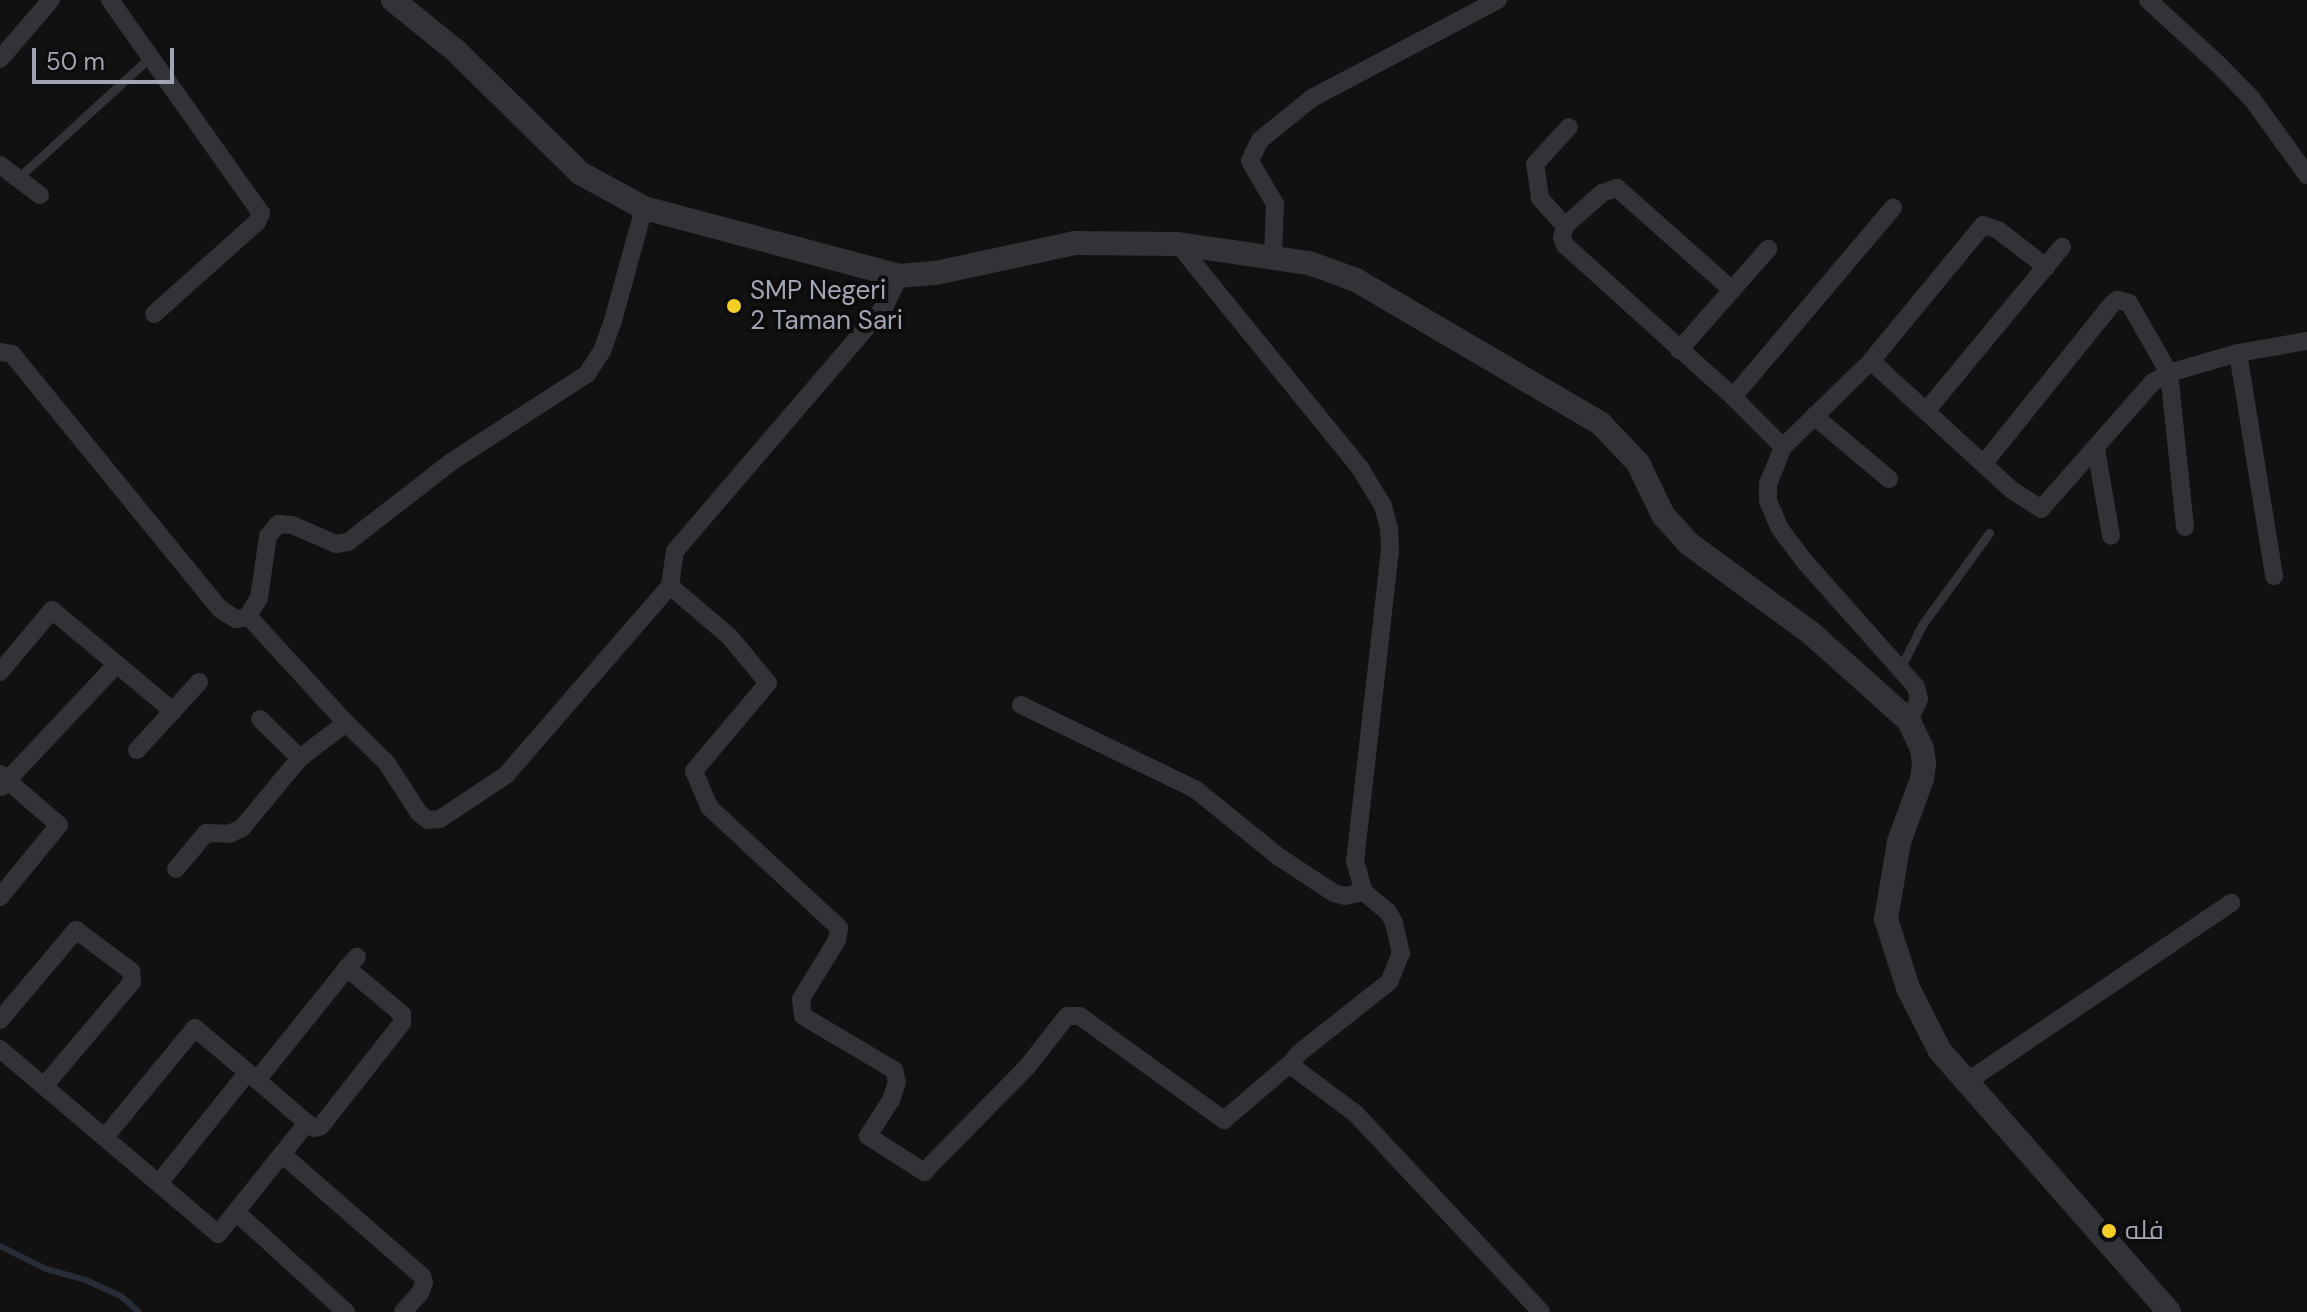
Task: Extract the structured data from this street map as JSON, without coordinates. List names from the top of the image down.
{
  "places": ["SMP Negeri 2 Taman Sari", "فله"],
  "scale_bar": "50 m"
}
